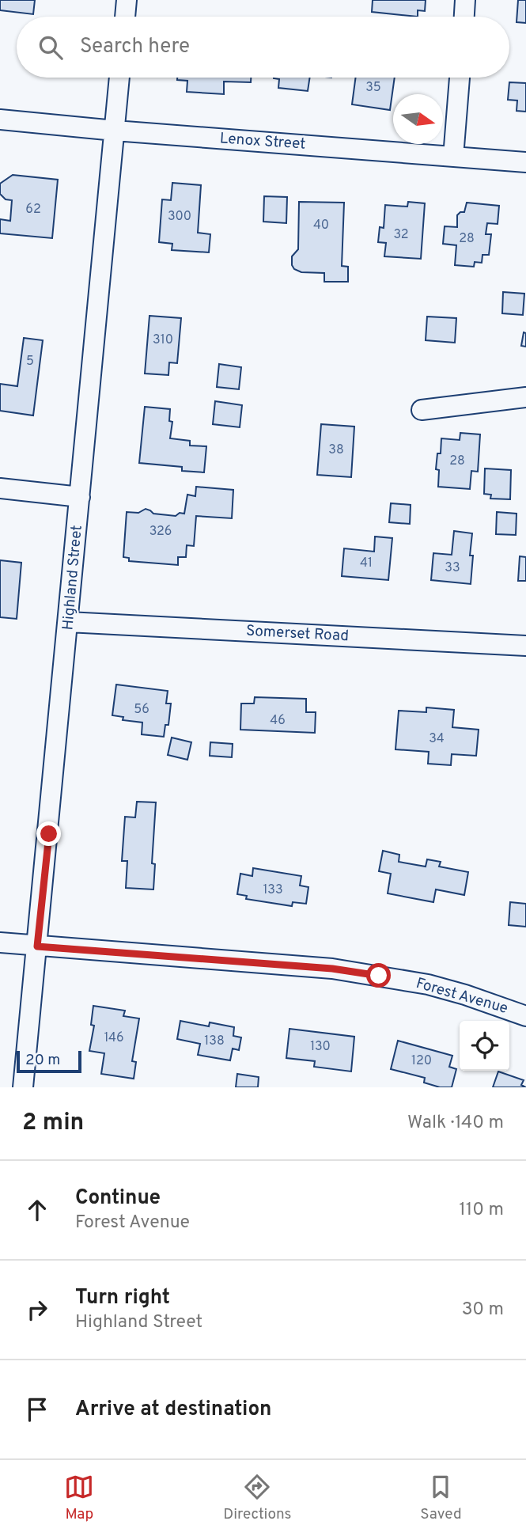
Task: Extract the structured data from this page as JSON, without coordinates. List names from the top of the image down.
{
  "streets": {
    "street": [
      "Lenox Street",
      "Highland Street",
      "Somerset Road",
      "Forest Avenue"
    ]
  },
  "crossings": [
    ["Lenox Street", "Highland Street"],
    ["Highland Street", "Somerset Road"],
    ["Highland Street", "Forest Avenue"]
  ],
  "house_numbers": [
    "35",
    "62",
    "300",
    "40",
    "32",
    "28",
    "310",
    "5",
    "38",
    "28",
    "326",
    "41",
    "33",
    "56",
    "46",
    "34",
    "133",
    "146",
    "138",
    "130",
    "120"
  ],
  "scale_bar": "20 m",
  "north": "right",
  "page": {
    "search": "Search here",
    "scale": "20 m",
    "heading": ["2 min", "Walk · 140 m"],
    "list": [
      ["Continue", "Forest Avenue", "110 m"],
      ["Turn right", "Highland Street", "30 m"],
      "Arrive at destination"
    ],
    "nav": ["Map", "Directions", "Saved"]
  }
}
